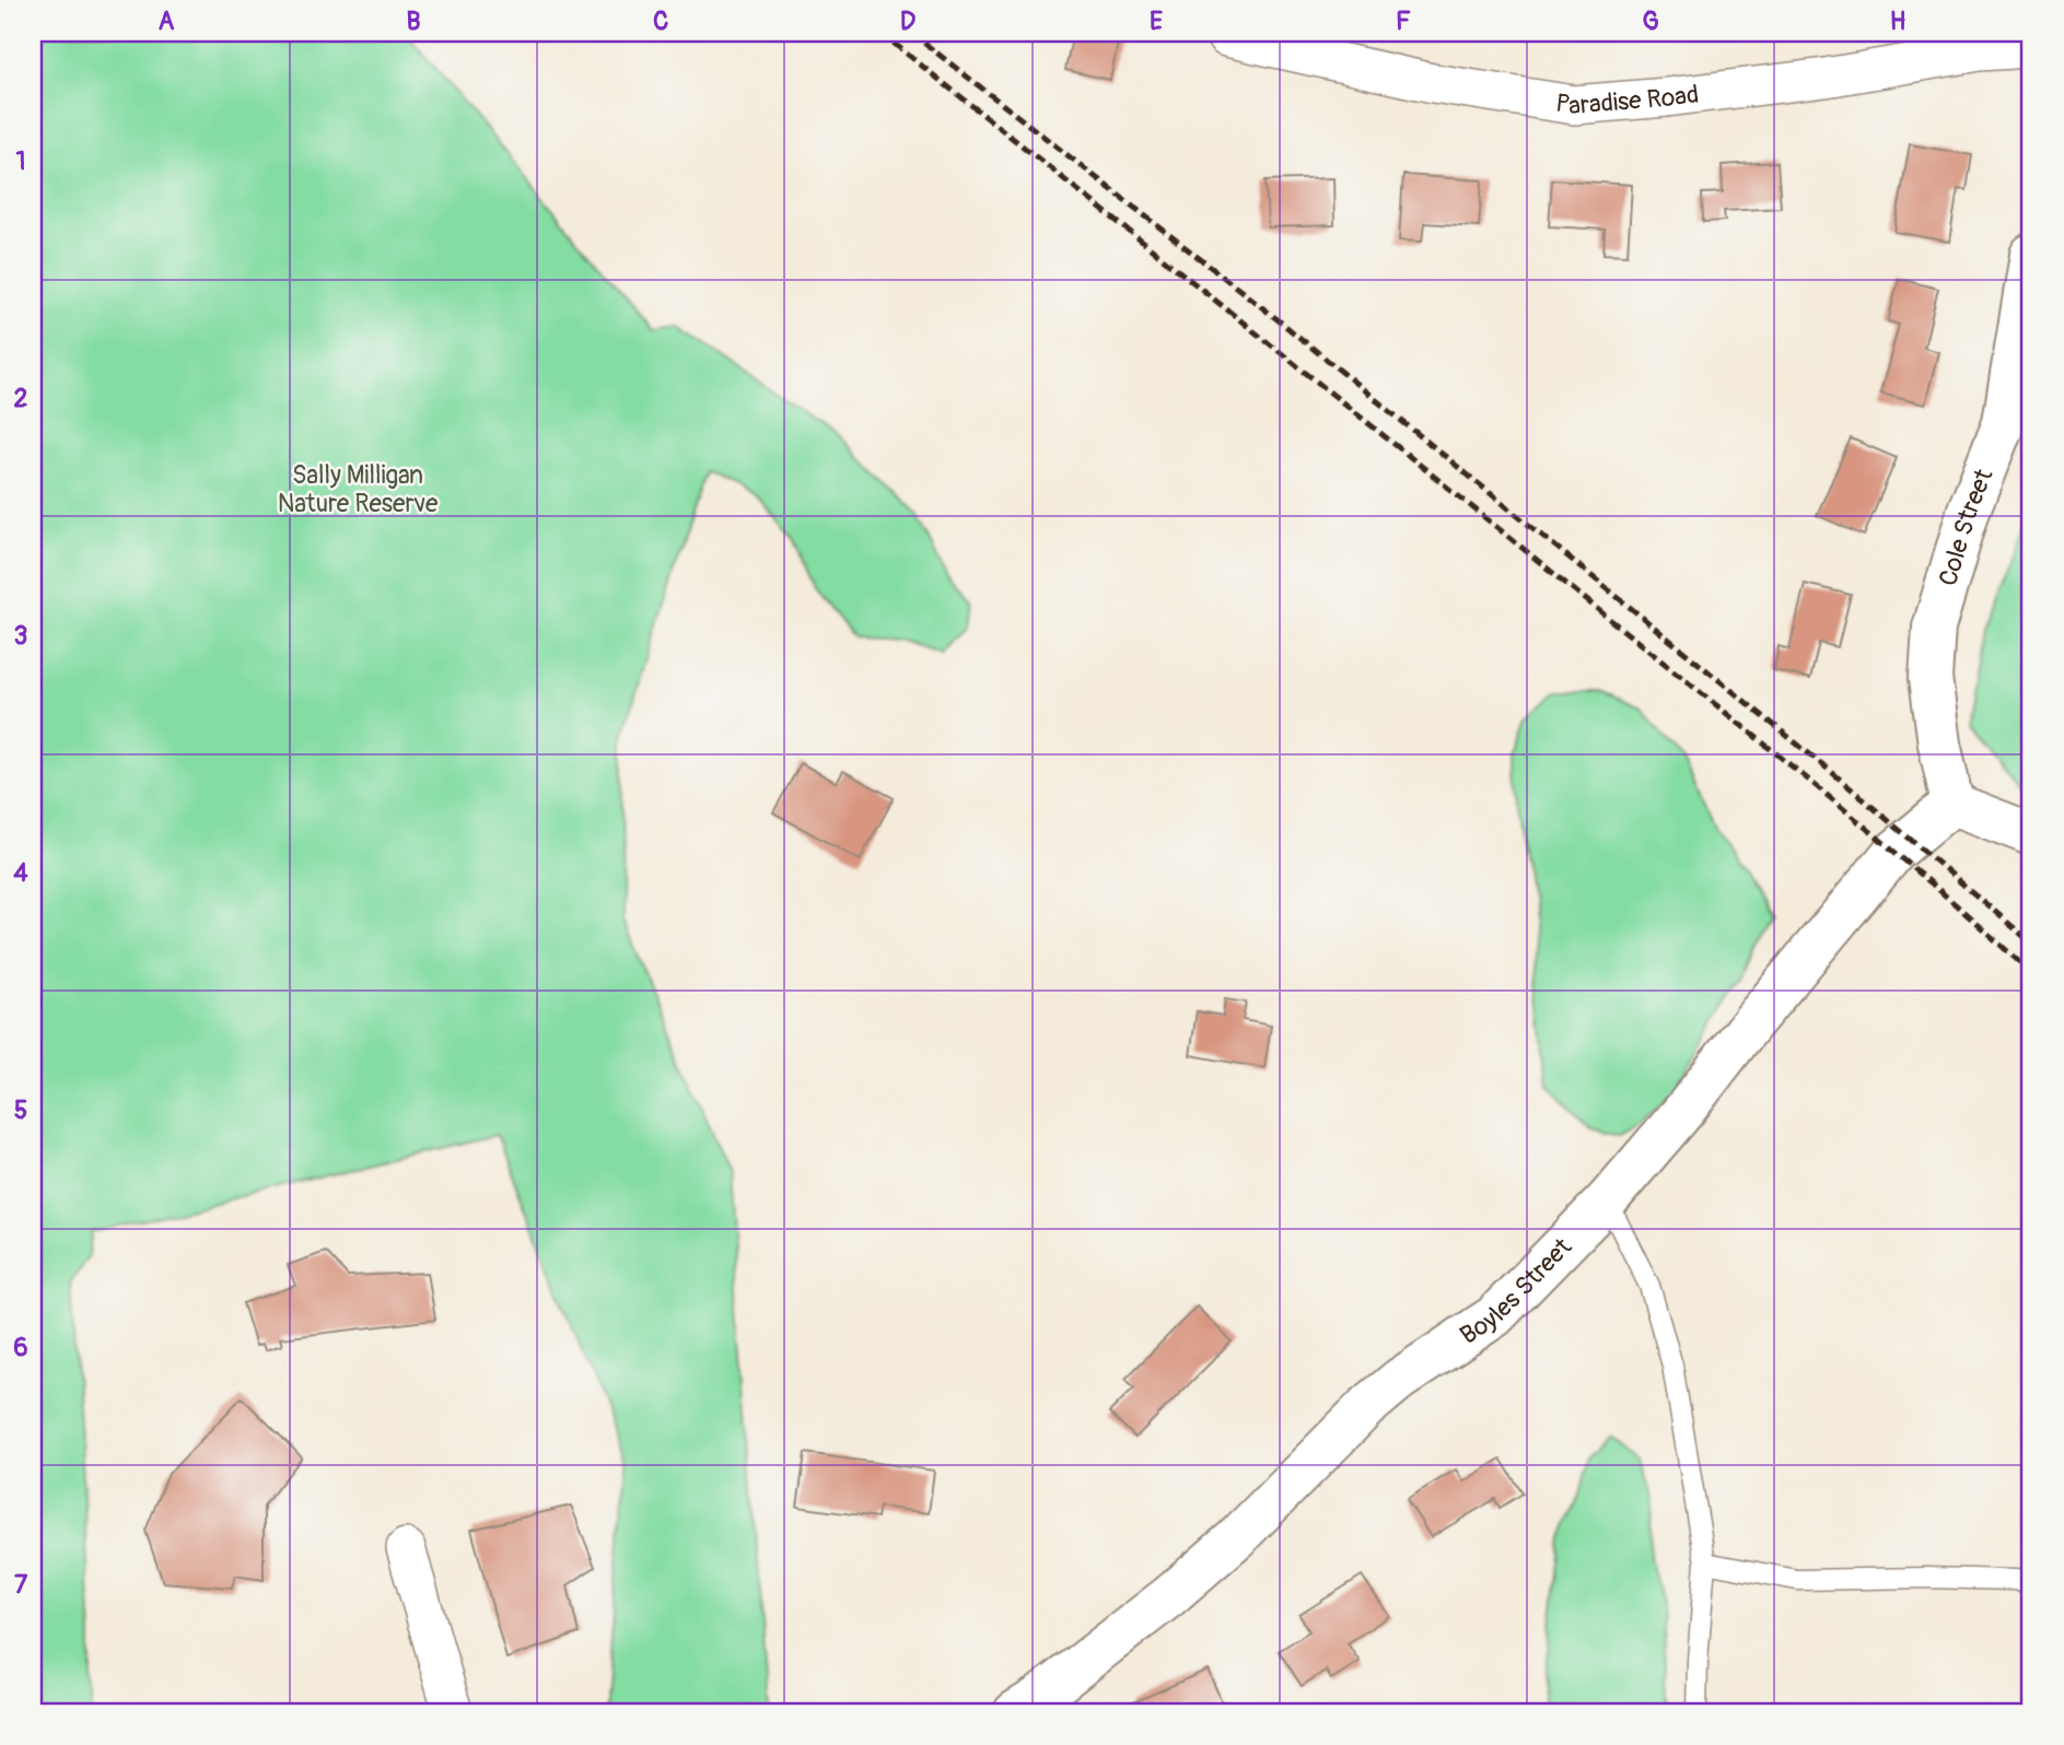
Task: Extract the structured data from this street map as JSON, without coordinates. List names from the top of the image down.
{
  "streets": {
    "street": ["Paradise Road", "Cole Street", "Boyles Street"]
  },
  "crossings": [
    ["Cole Street", "Boyles Street"]
  ],
  "parks": ["Sally Milligan Nature Reserve"],
  "grid": {
    "columns": [
      "A",
      "B",
      "C",
      "D",
      "E",
      "F",
      "G",
      "H"
    ],
    "rows": [
      "1",
      "2",
      "3",
      "4",
      "5",
      "6",
      "7"
    ]
  }
}
